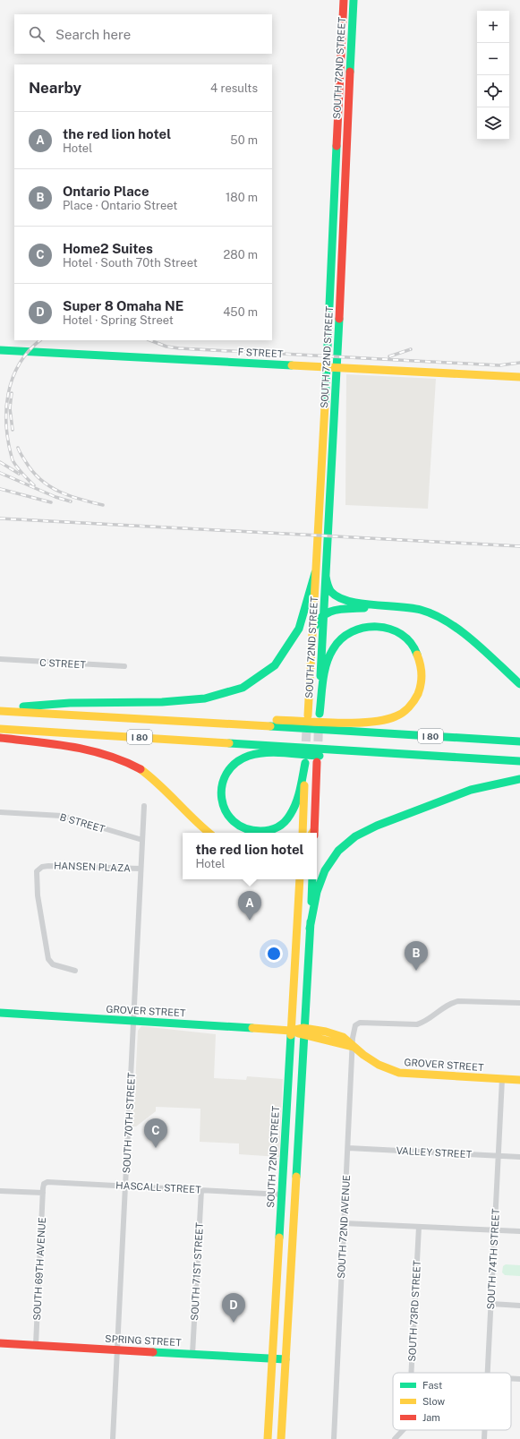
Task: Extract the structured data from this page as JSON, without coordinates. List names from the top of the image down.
{
  "streets": {
    "main road": [
      "SOUTH 72ND STREET",
      "F STREET",
      "I 80",
      "GROVER STREET",
      "SPRING STREET"
    ],
    "street": [
      "C STREET",
      "B STREET",
      "HANSEN PLAZA",
      "SOUTH 70TH STREET",
      "VALLEY STREET",
      "HASCALL STREET",
      "SOUTH 72ND AVENUE",
      "SOUTH 74TH STREET",
      "SOUTH 69TH AVENUE",
      "SOUTH 71ST STREET",
      "SOUTH 73RD STREET"
    ]
  },
  "crossings": [
    ["SOUTH 72ND STREET", "F STREET"],
    ["SOUTH 72ND STREET", "I 80"],
    ["SOUTH 72ND STREET", "GROVER STREET"],
    ["SOUTH 72ND STREET", "HASCALL STREET"],
    ["SOUTH 72ND STREET", "SPRING STREET"],
    ["B STREET", "SOUTH 70TH STREET"],
    ["HANSEN PLAZA", "SOUTH 70TH STREET"],
    ["GROVER STREET", "SOUTH 70TH STREET"],
    ["GROVER STREET", "SOUTH 72ND AVENUE"],
    ["GROVER STREET", "SOUTH 74TH STREET"],
    ["SOUTH 70TH STREET", "HASCALL STREET"],
    ["SOUTH 70TH STREET", "SPRING STREET"],
    ["VALLEY STREET", "SOUTH 72ND AVENUE"],
    ["VALLEY STREET", "SOUTH 74TH STREET"],
    ["HASCALL STREET", "SOUTH 69TH AVENUE"],
    ["HASCALL STREET", "SOUTH 71ST STREET"],
    ["SOUTH 69TH AVENUE", "SPRING STREET"],
    ["SOUTH 71ST STREET", "SPRING STREET"]
  ],
  "legend": ["Fast", "Slow", "Jam"],
  "page": {
    "map_buttons": ["+", "−"],
    "search": "Search here",
    "heading": ["Nearby", "4 results"],
    "list": [
      {
        "mark": "A",
        "name": "the red lion hotel",
        "note": "Hotel",
        "value": "50 m"
      },
      {
        "mark": "B",
        "name": "Ontario Place",
        "note": "Place · Ontario Street",
        "value": "180 m"
      },
      {
        "mark": "C",
        "name": "Home2 Suites",
        "note": "Hotel · South 70th Street",
        "value": "280 m"
      },
      {
        "mark": "D",
        "name": "Super 8 Omaha NE",
        "note": "Hotel · Spring Street",
        "value": "450 m"
      }
    ],
    "popup": ["the red lion hotel", "Hotel"],
    "pins": [
      "A",
      "B",
      "C",
      "D"
    ]
  }
}
